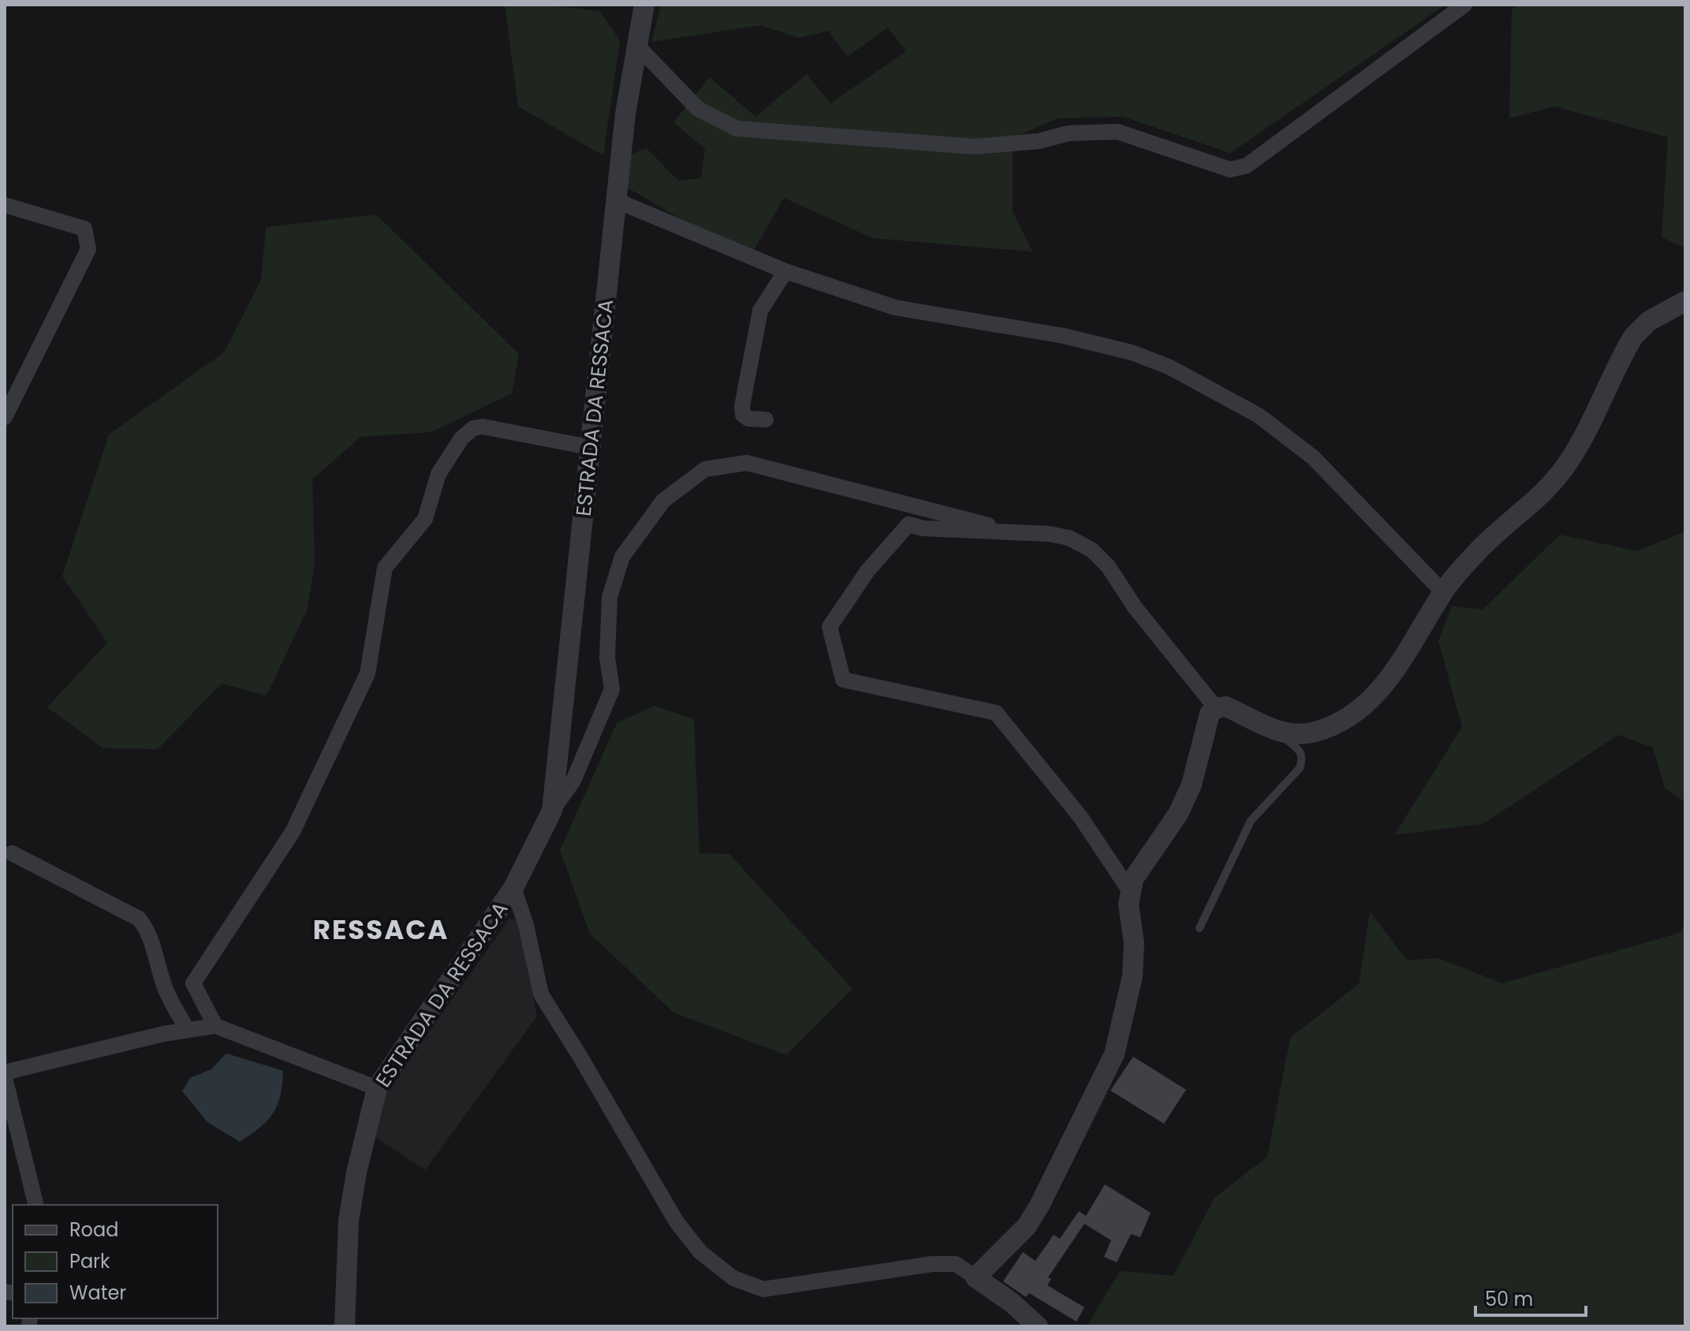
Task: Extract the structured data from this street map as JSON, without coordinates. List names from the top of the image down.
{
  "streets": {
    "street": ["ESTRADA DA RESSACA"]
  },
  "districts": ["RESSACA"],
  "legend": ["Road", "Park", "Water"],
  "scale_bar": "50 m"
}
